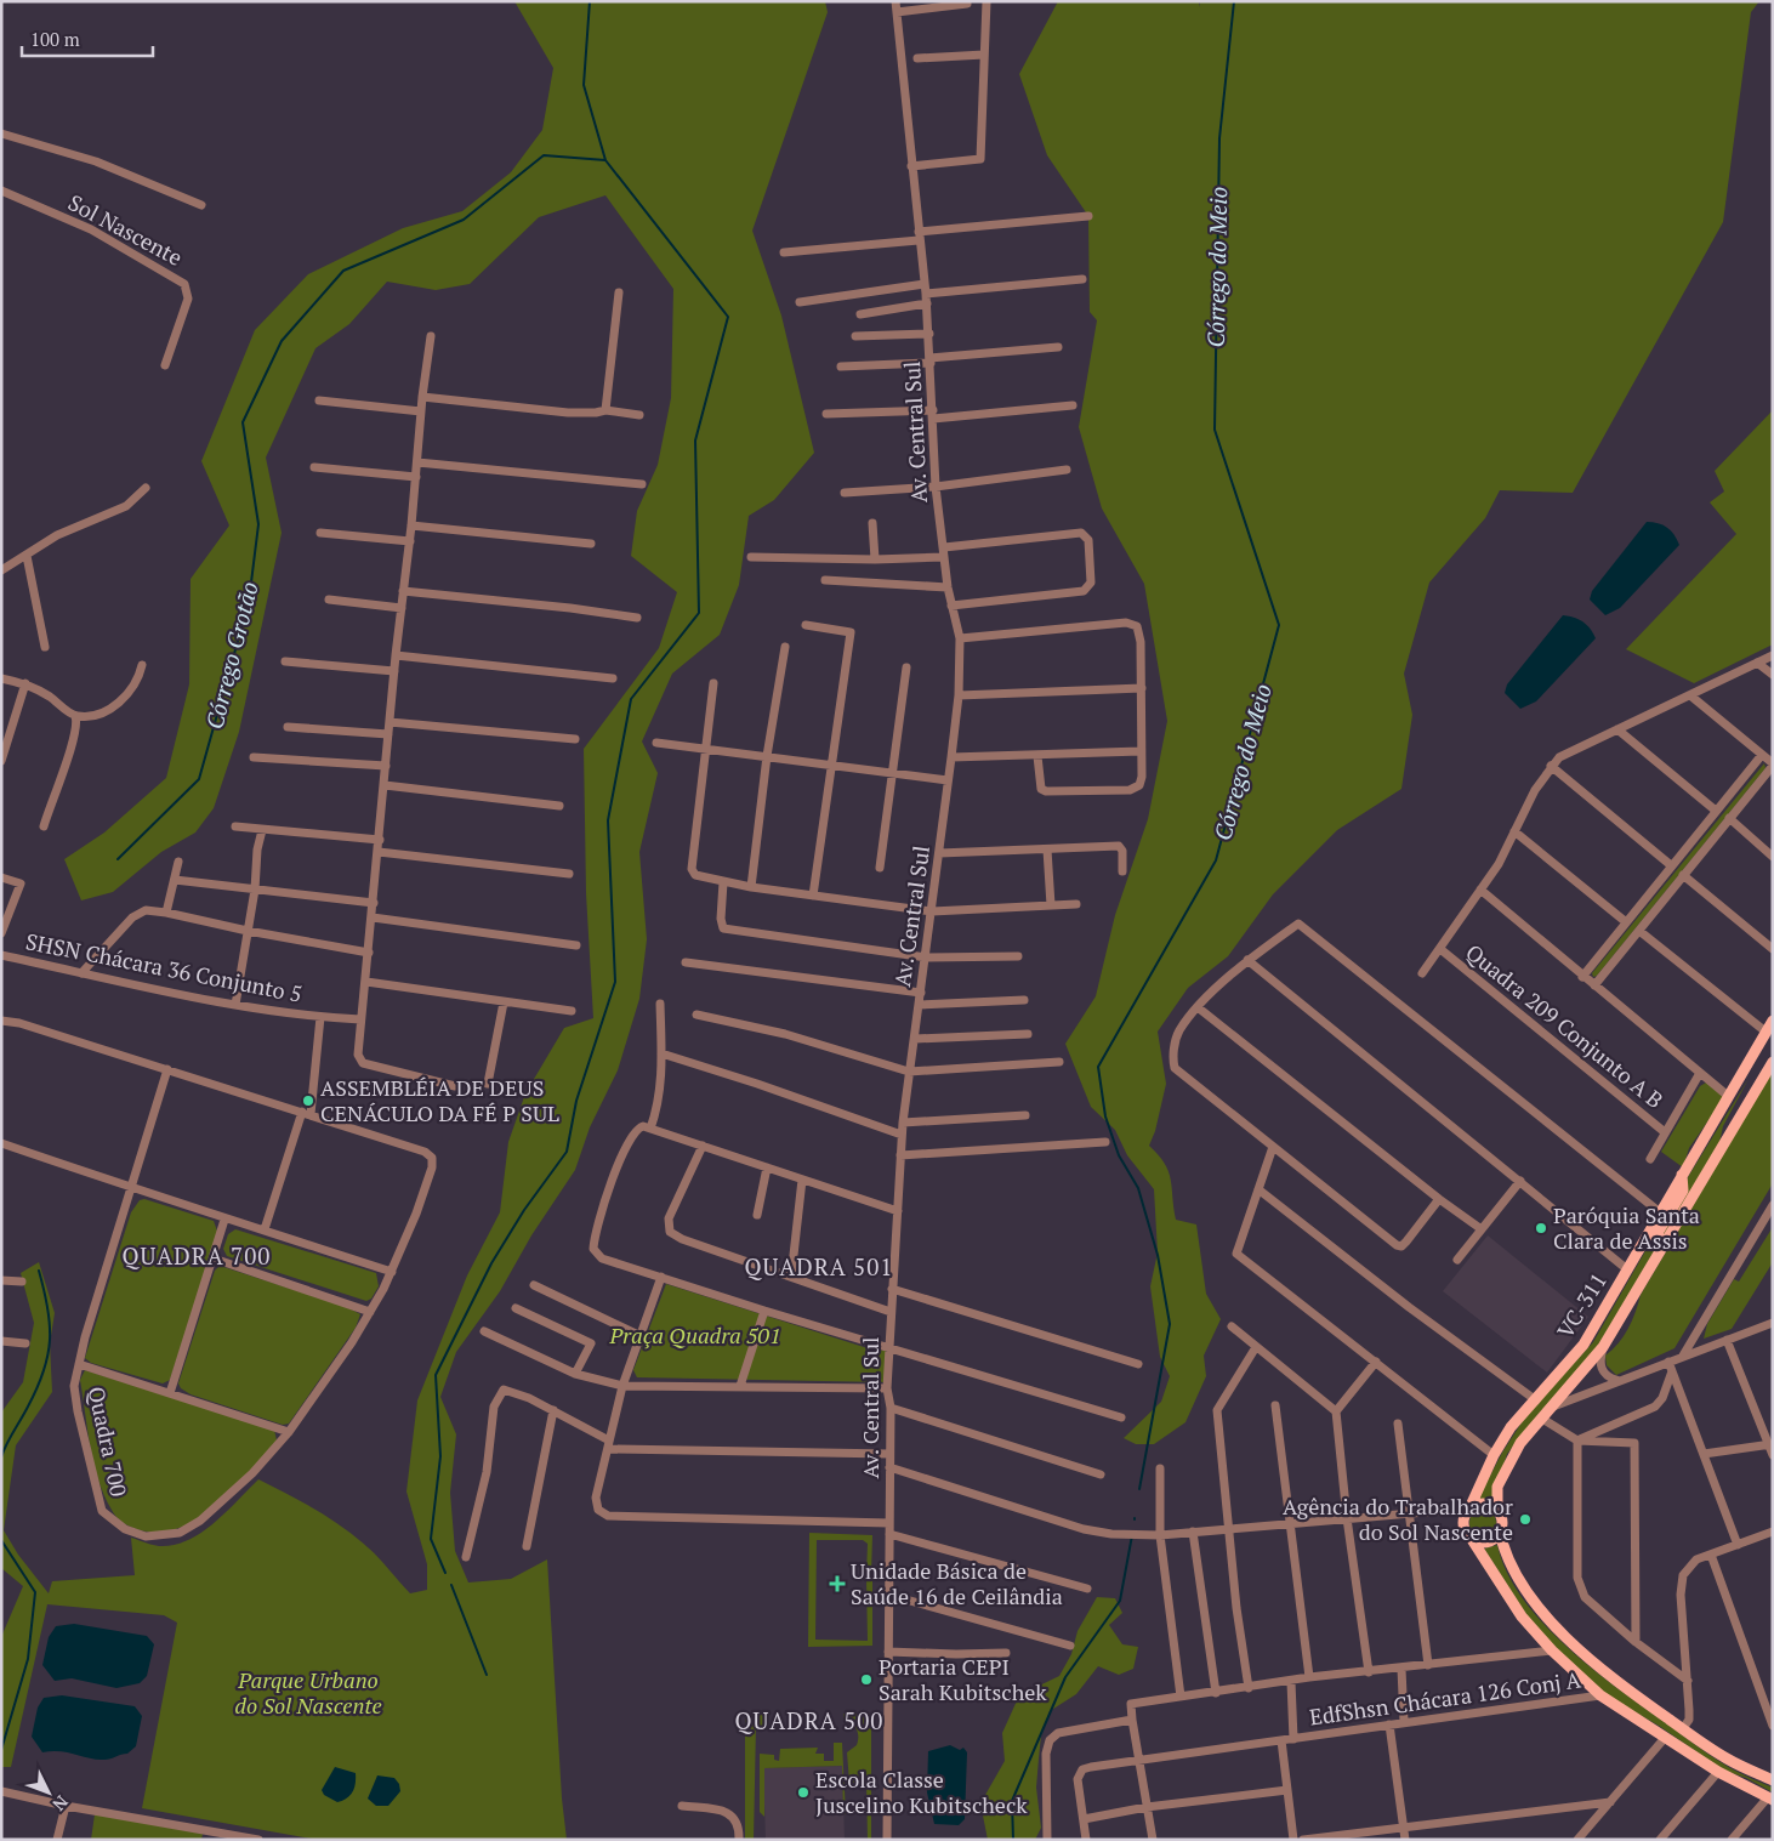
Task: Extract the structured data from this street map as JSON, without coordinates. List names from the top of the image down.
{
  "streets": {
    "main road": ["VC-311"],
    "street": [
      "Sol Nascente",
      "Av. Central Sul",
      "SHSN Chácara 36 Conjunto 5",
      "Quadra 209 Conjunto A B",
      "Quadra 700",
      "EdfShsn Chácara 126 Conj A"
    ]
  },
  "districts": ["QUADRA 700", "QUADRA 501", "QUADRA 500"],
  "water": ["Córrego do Meio", "Córrego Grotão"],
  "parks": ["Praça Quadra 501", "Parque Urbano do Sol Nascente"],
  "places": {
    "other": [
      "ASSEMBLÉIA DE DEUS CENÁCULO DA FÉ P SUL",
      "Paróquia Santa Clara de Assis",
      "Agência do Trabalhador do Sol Nascente",
      "Portaria CEPI Sarah Kubitschek",
      "Escola Classe Juscelino Kubitscheck"
    ],
    "health": ["Unidade Básica de Saúde 16 de Ceilândia"]
  },
  "scale_bar": "100 m",
  "north": "bottom right"
}
